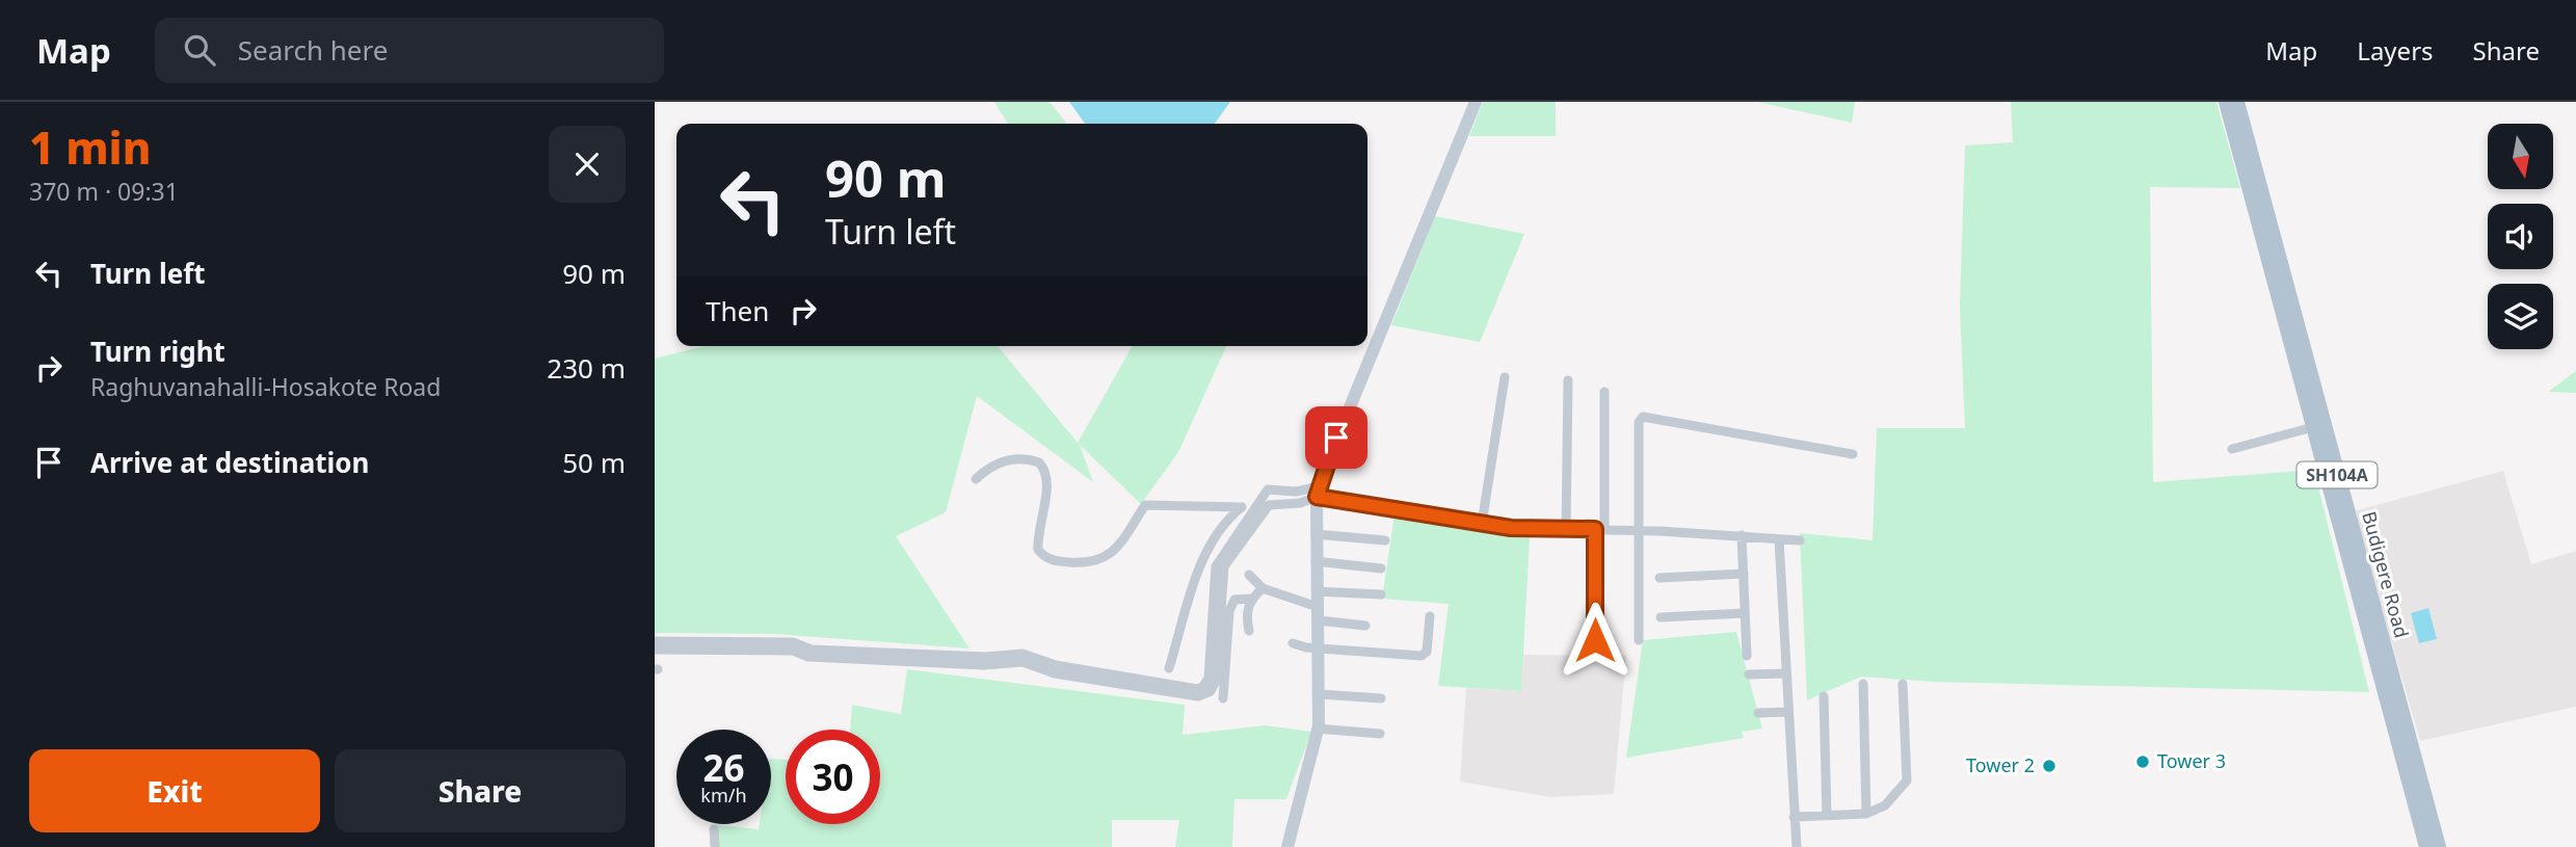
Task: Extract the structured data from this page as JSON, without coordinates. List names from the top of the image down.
{
  "streets": {
    "main road": ["SH104A", "Budigere Road"]
  },
  "places": ["Tower 3", "Tower 2"],
  "north": "bottom",
  "page": {
    "header": "Map",
    "search": "Search here",
    "nav": ["Map", "Layers", "Share"],
    "heading": ["1 min", "370 m · 09:31"],
    "turn": ["90 m", "Turn left"],
    "list": [
      {
        "name": "Turn left",
        "value": "90 m"
      },
      {
        "name": "Turn right",
        "note": "Raghuvanahalli-Hosakote Road",
        "value": "230 m"
      },
      {
        "name": "Arrive at destination",
        "value": "50 m"
      }
    ],
    "then": "Then",
    "speed": "26 km/h",
    "limit": "30",
    "buttons": ["Exit", "Share"]
  }
}
